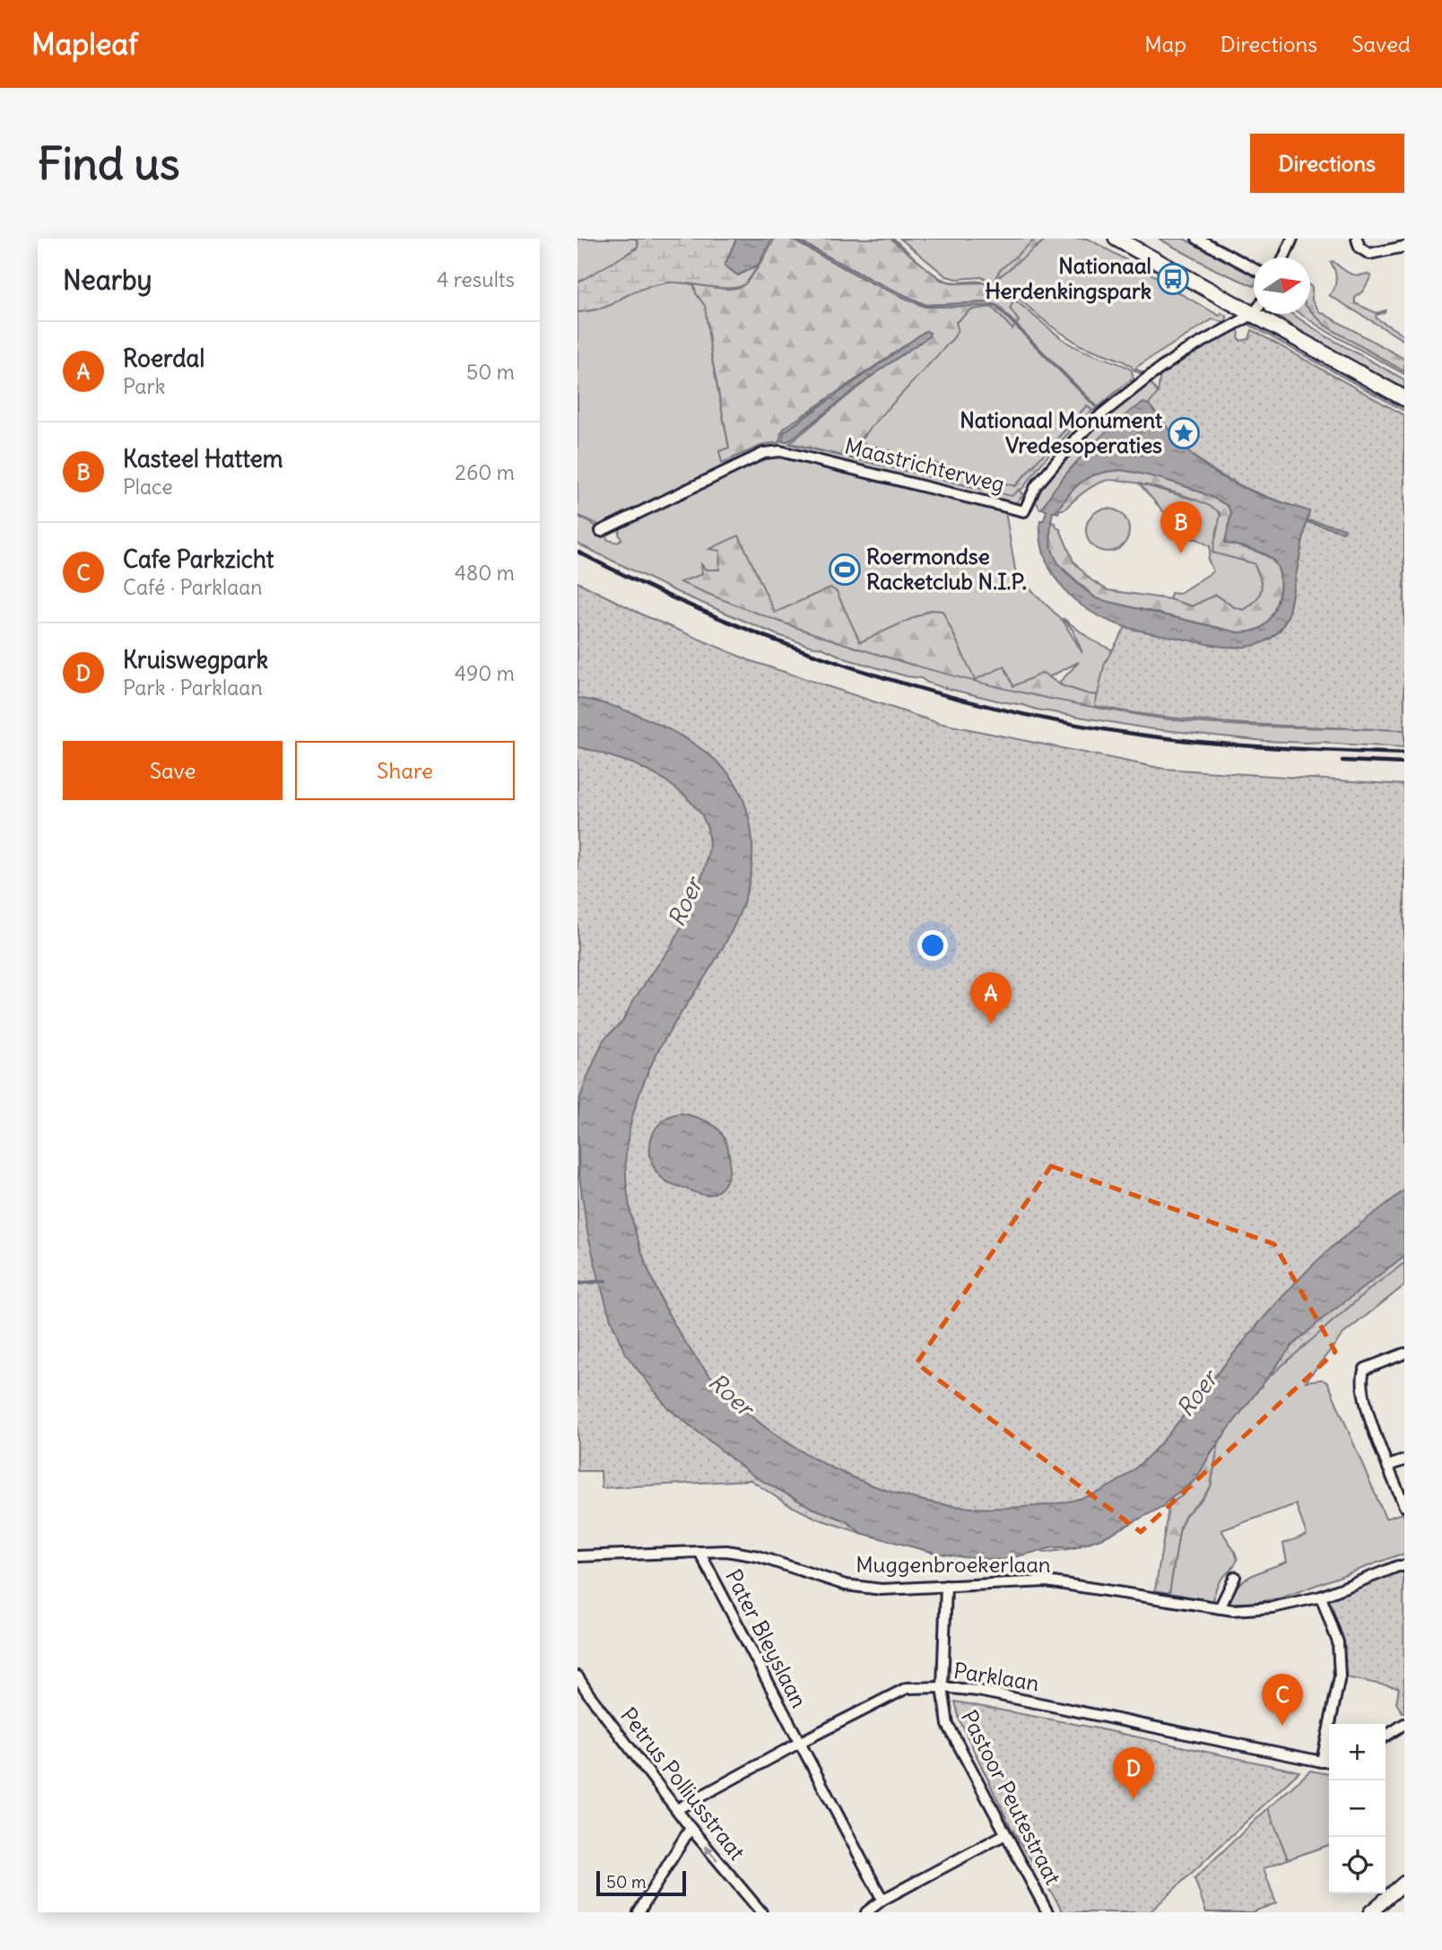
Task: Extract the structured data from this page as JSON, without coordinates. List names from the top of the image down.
{
  "streets": {
    "street": [
      "Maastrichterweg",
      "Muggenbroekerlaan",
      "Pater Bleyslaan",
      "Parklaan",
      "Petrus Polliusstraat",
      "Pastoor Peutestraat"
    ]
  },
  "crossings": [
    ["Muggenbroekerlaan", "Pater Bleyslaan"],
    ["Muggenbroekerlaan", "Pastoor Peutestraat"],
    ["Pater Bleyslaan", "Parklaan"],
    ["Parklaan", "Petrus Polliusstraat"],
    ["Parklaan", "Pastoor Peutestraat"]
  ],
  "one_way": ["Petrus Polliusstraat"],
  "water": ["Roer"],
  "places": {
    "bus stop": ["Nationaal Herdenkingspark"],
    "place": ["Nationaal Monument Vredesoperaties"],
    "sports": ["Roermondse Racketclub N.I.P."]
  },
  "scale_bar": "50 m",
  "north": "right",
  "page": {
    "header": "Mapleaf",
    "nav": ["Map", "Directions", "Saved"],
    "buttons": [
      "Directions",
      ["Save", "Share"]
    ],
    "title": "Find us",
    "heading": ["Nearby", "4 results"],
    "list": [
      {
        "mark": "A",
        "name": "Roerdal",
        "note": "Park",
        "value": "50 m"
      },
      {
        "mark": "B",
        "name": "Kasteel Hattem",
        "note": "Place",
        "value": "260 m"
      },
      {
        "mark": "C",
        "name": "Cafe Parkzicht",
        "note": "Café · Parklaan",
        "value": "480 m"
      },
      {
        "mark": "D",
        "name": "Kruiswegpark",
        "note": "Park · Parklaan",
        "value": "490 m"
      }
    ],
    "pins": [
      "B",
      "A",
      "C",
      "D"
    ],
    "map_buttons": ["+", "−"],
    "scale": "50 m"
  }
}
